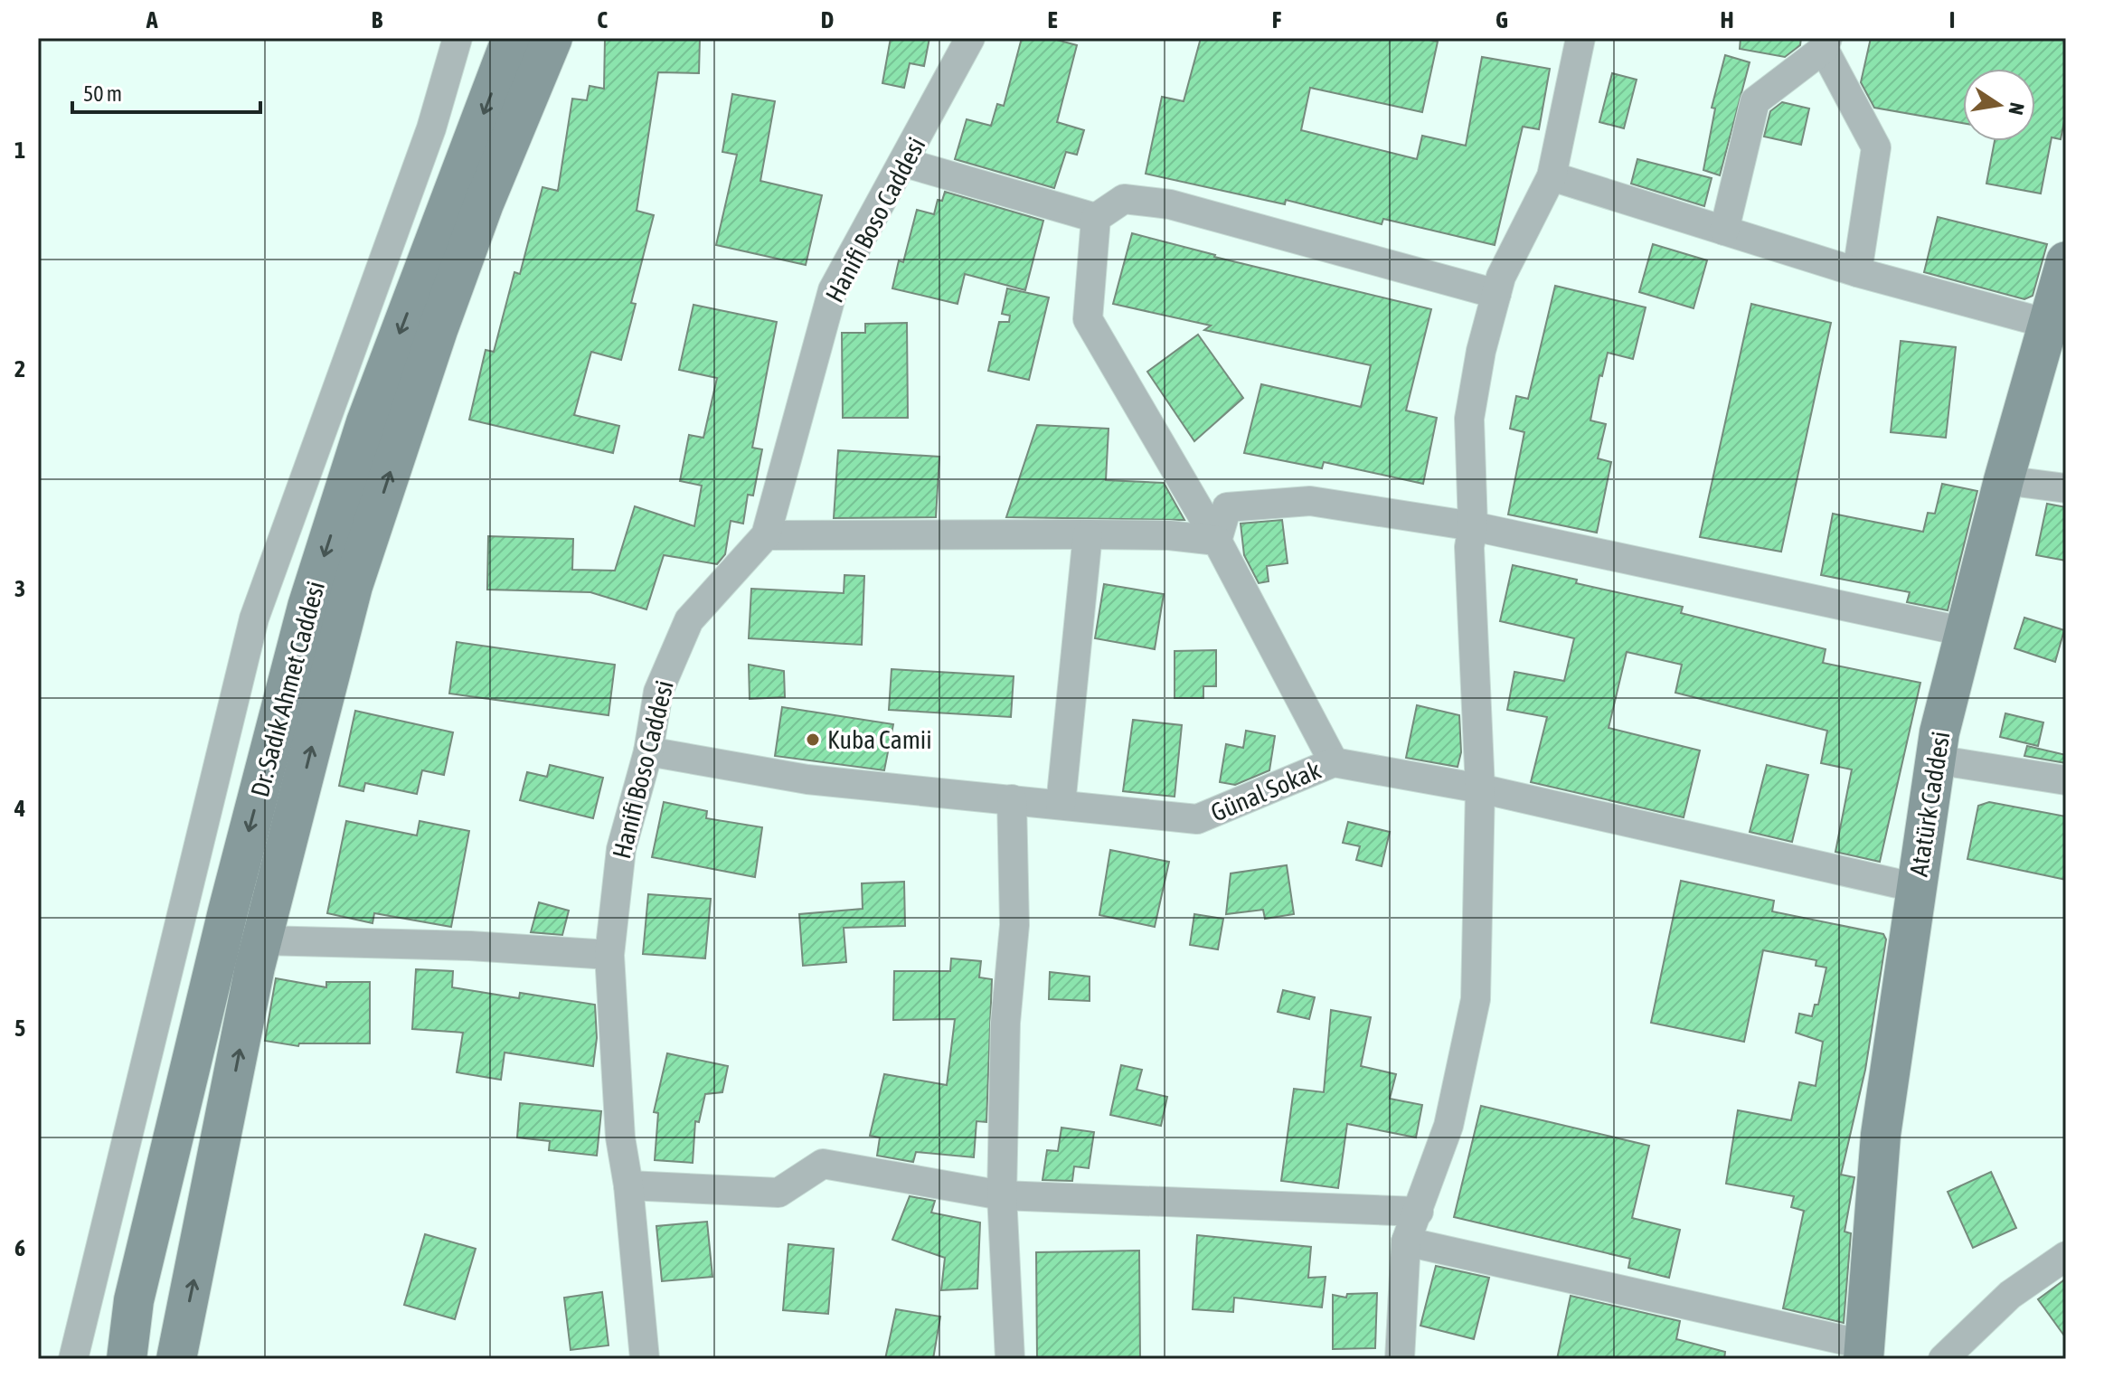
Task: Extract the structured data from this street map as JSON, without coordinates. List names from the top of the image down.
{
  "streets": {
    "street": [
      "Hanifi Boso Caddesi",
      "Dr. Sadık Ahmet Caddesi",
      "Günal Sokak",
      "Atatürk Caddesi"
    ]
  },
  "crossings": [
    ["Hanifi Boso Caddesi", "Günal Sokak"],
    ["Günal Sokak", "Atatürk Caddesi"]
  ],
  "places": ["Kuba Camii"],
  "scale_bar": "50 m",
  "north": "right",
  "grid": {
    "columns": [
      "A",
      "B",
      "C",
      "D",
      "E",
      "F",
      "G",
      "H",
      "I"
    ],
    "rows": [
      "1",
      "2",
      "3",
      "4",
      "5",
      "6"
    ]
  }
}
